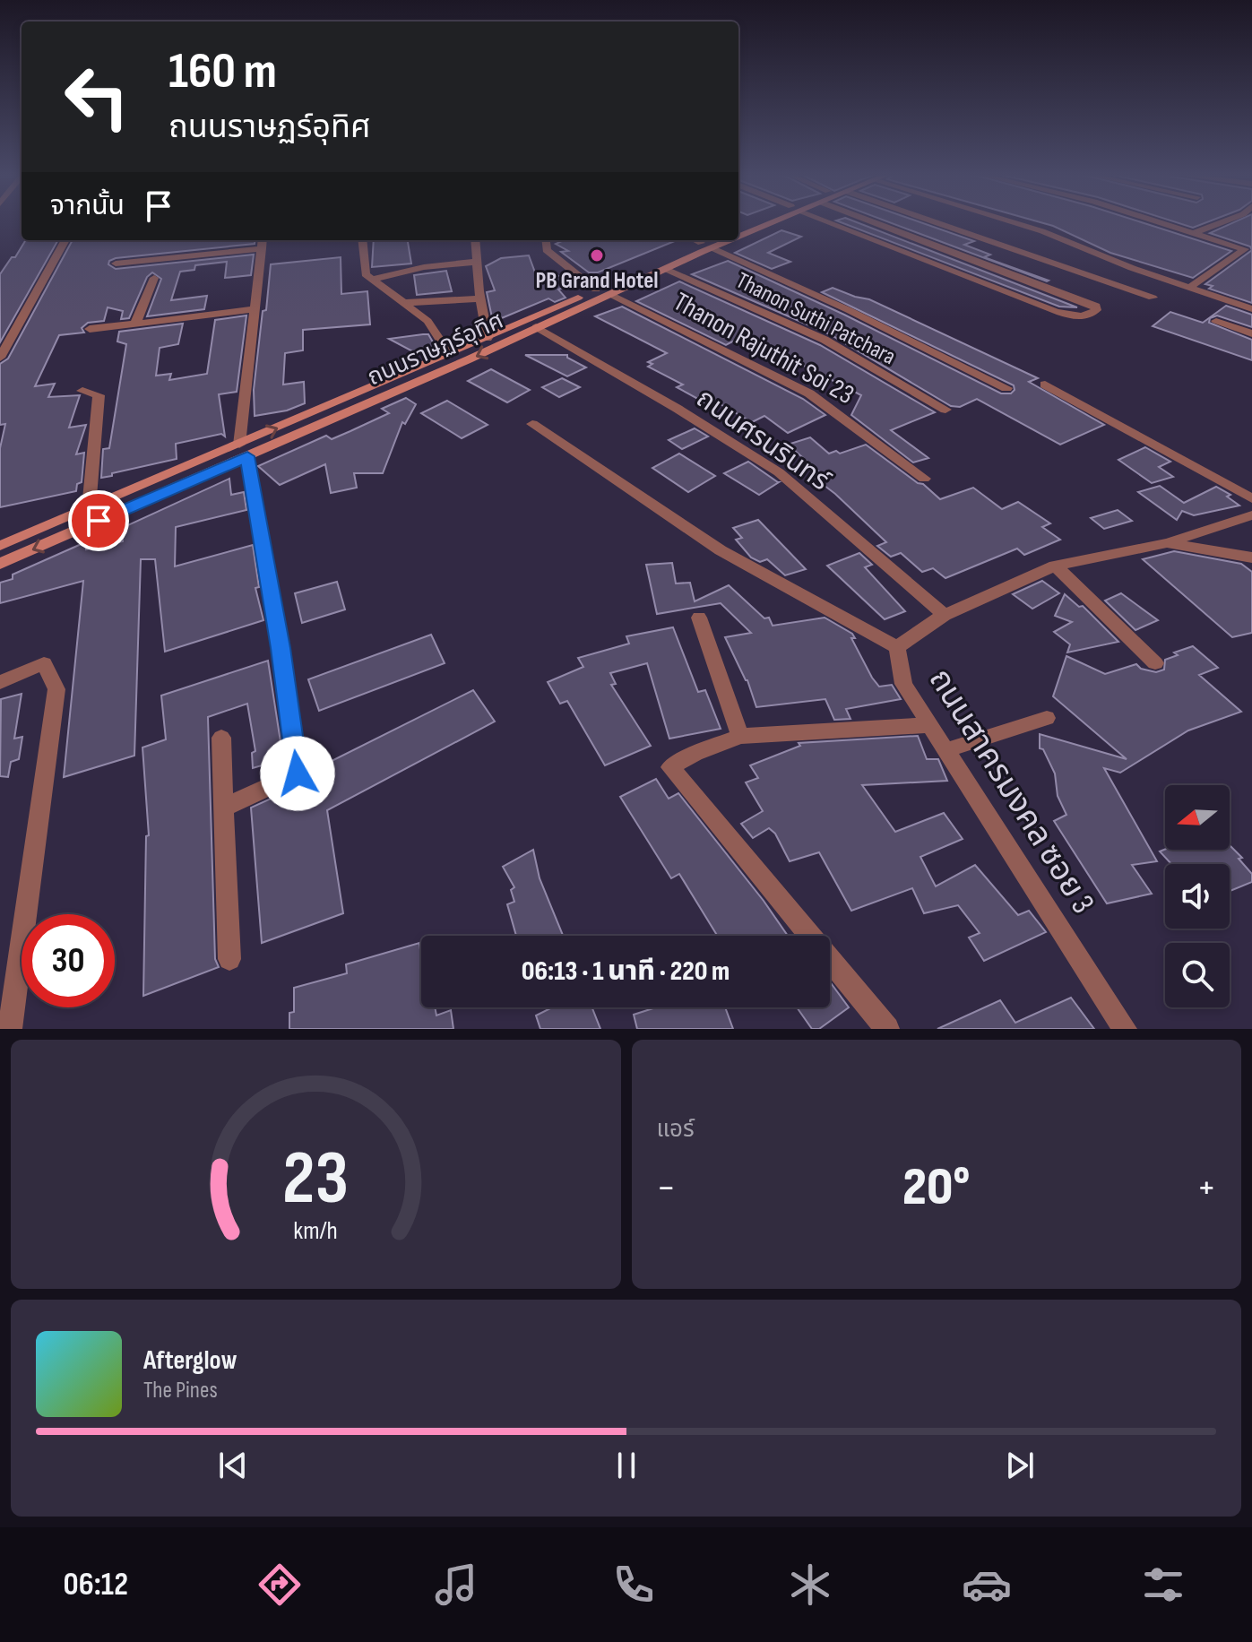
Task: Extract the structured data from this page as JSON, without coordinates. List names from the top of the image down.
{
  "streets": {
    "street": [
      "Thanon Suthi Patchara",
      "Thanon Rajuthit Soi 23",
      "ถนนราษฏร์อุทิศ",
      "ถนนศรนรินทร์",
      "ถนนสาครมงคล ซอย 3"
    ]
  },
  "crossings": [
    ["Thanon Suthi Patchara", "ถนนราษฏร์อุทิศ"],
    ["Thanon Rajuthit Soi 23", "ถนนราษฏร์อุทิศ"],
    ["ถนนราษฏร์อุทิศ", "ถนนศรนรินทร์"]
  ],
  "places": ["PB Grand Hotel"],
  "north": "left",
  "page": {
    "turn": ["160 m", "ถนนราษฏร์อุทิศ"],
    "then": "จากนั้น",
    "limit": "30",
    "trip": "06:13 · 1 นาที · 220 m",
    "tile": "แอร์",
    "heat": ["−", "20°", "+"],
    "song": ["Afterglow", "The Pines"],
    "tabs": "06:12",
    "gauge": ["23", "km/h"]
  }
}
